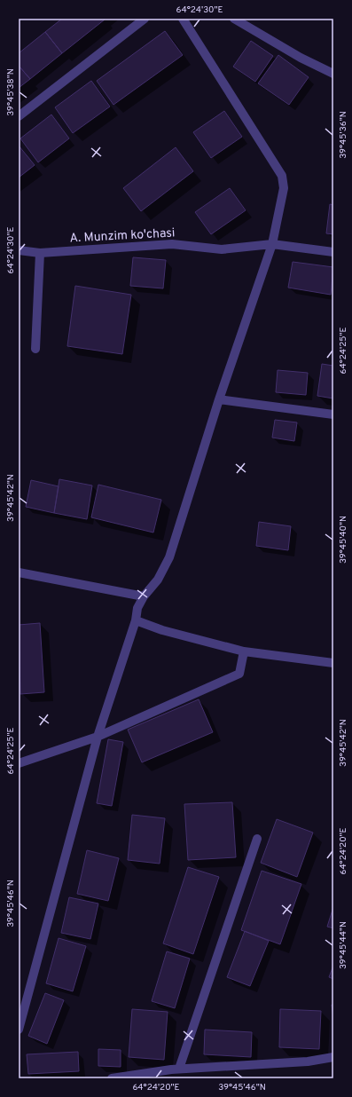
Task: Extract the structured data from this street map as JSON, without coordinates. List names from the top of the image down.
{
  "streets": {
    "street": ["A. Munzim ko'chasi"]
  },
  "coordinates": [
    "64°24'30\"E",
    "39°45'38\"N",
    "39°45'36\"N",
    "64°24'25\"E",
    "39°45'42\"N",
    "39°45'40\"N",
    "64°24'20\"E",
    "39°45'46\"N",
    "39°45'44\"N"
  ]
}
